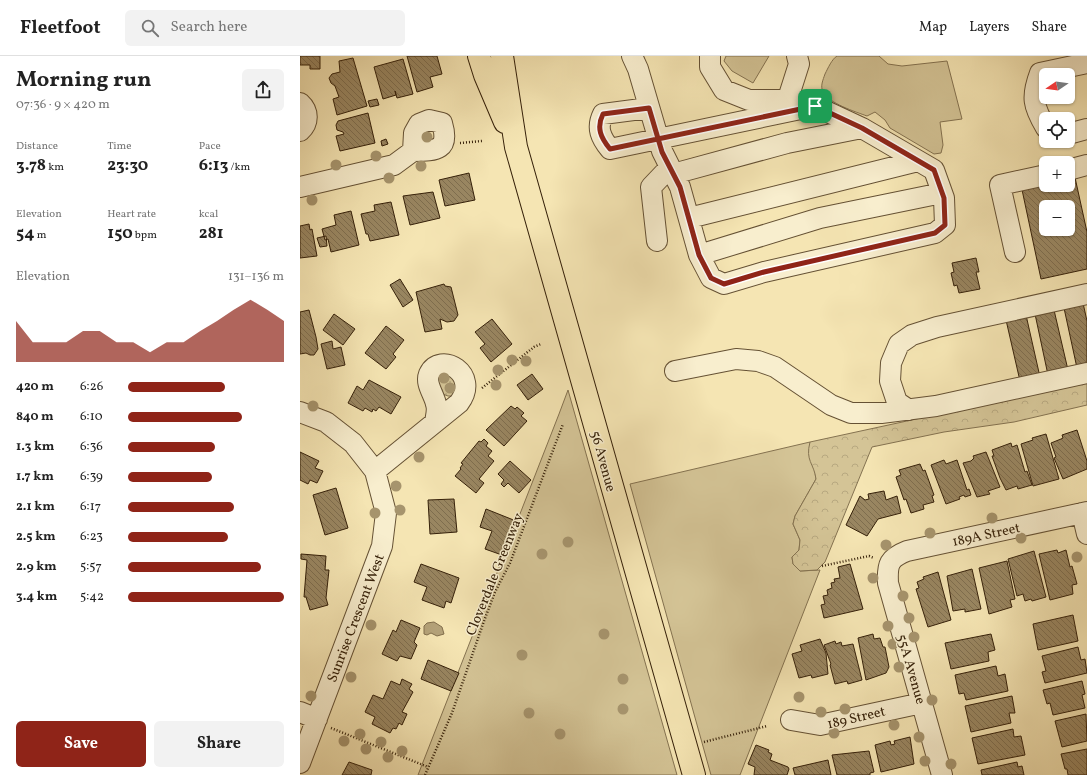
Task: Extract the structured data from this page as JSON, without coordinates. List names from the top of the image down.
{
  "streets": {
    "highway": ["56 Avenue"],
    "street": [
      "189A Street",
      "Sunrise Crescent West",
      "55A Avenue",
      "189 Street"
    ],
    "path": ["Cloverdale Greenway"]
  },
  "crossings": [
    ["189A Street", "55A Avenue"],
    ["55A Avenue", "189 Street"]
  ],
  "north": "left",
  "page": {
    "header": "Fleetfoot",
    "search": "Search here",
    "nav": ["Map", "Layers", "Share"],
    "heading": ["Morning run", "07:36 · 9 × 420 m"],
    "map_buttons": ["+", "−"],
    "stats": [
      ["Distance", "3.78 km"],
      ["Time", "23:30"],
      ["Pace", "6:13 /km"],
      ["Elevation", "54 m"],
      ["Heart rate", "150 bpm"],
      ["kcal", "281"]
    ],
    "chart": ["Elevation", "131–136 m"],
    "list": [
      {
        "name": "420 m",
        "note": "6:26"
      },
      {
        "name": "840 m",
        "note": "6:10"
      },
      {
        "name": "1.3 km",
        "note": "6:36"
      },
      {
        "name": "1.7 km",
        "note": "6:39"
      },
      {
        "name": "2.1 km",
        "note": "6:17"
      },
      {
        "name": "2.5 km",
        "note": "6:23"
      },
      {
        "name": "2.9 km",
        "note": "5:57"
      },
      {
        "name": "3.4 km",
        "note": "5:42"
      }
    ],
    "buttons": ["Save", "Share"]
  }
}
